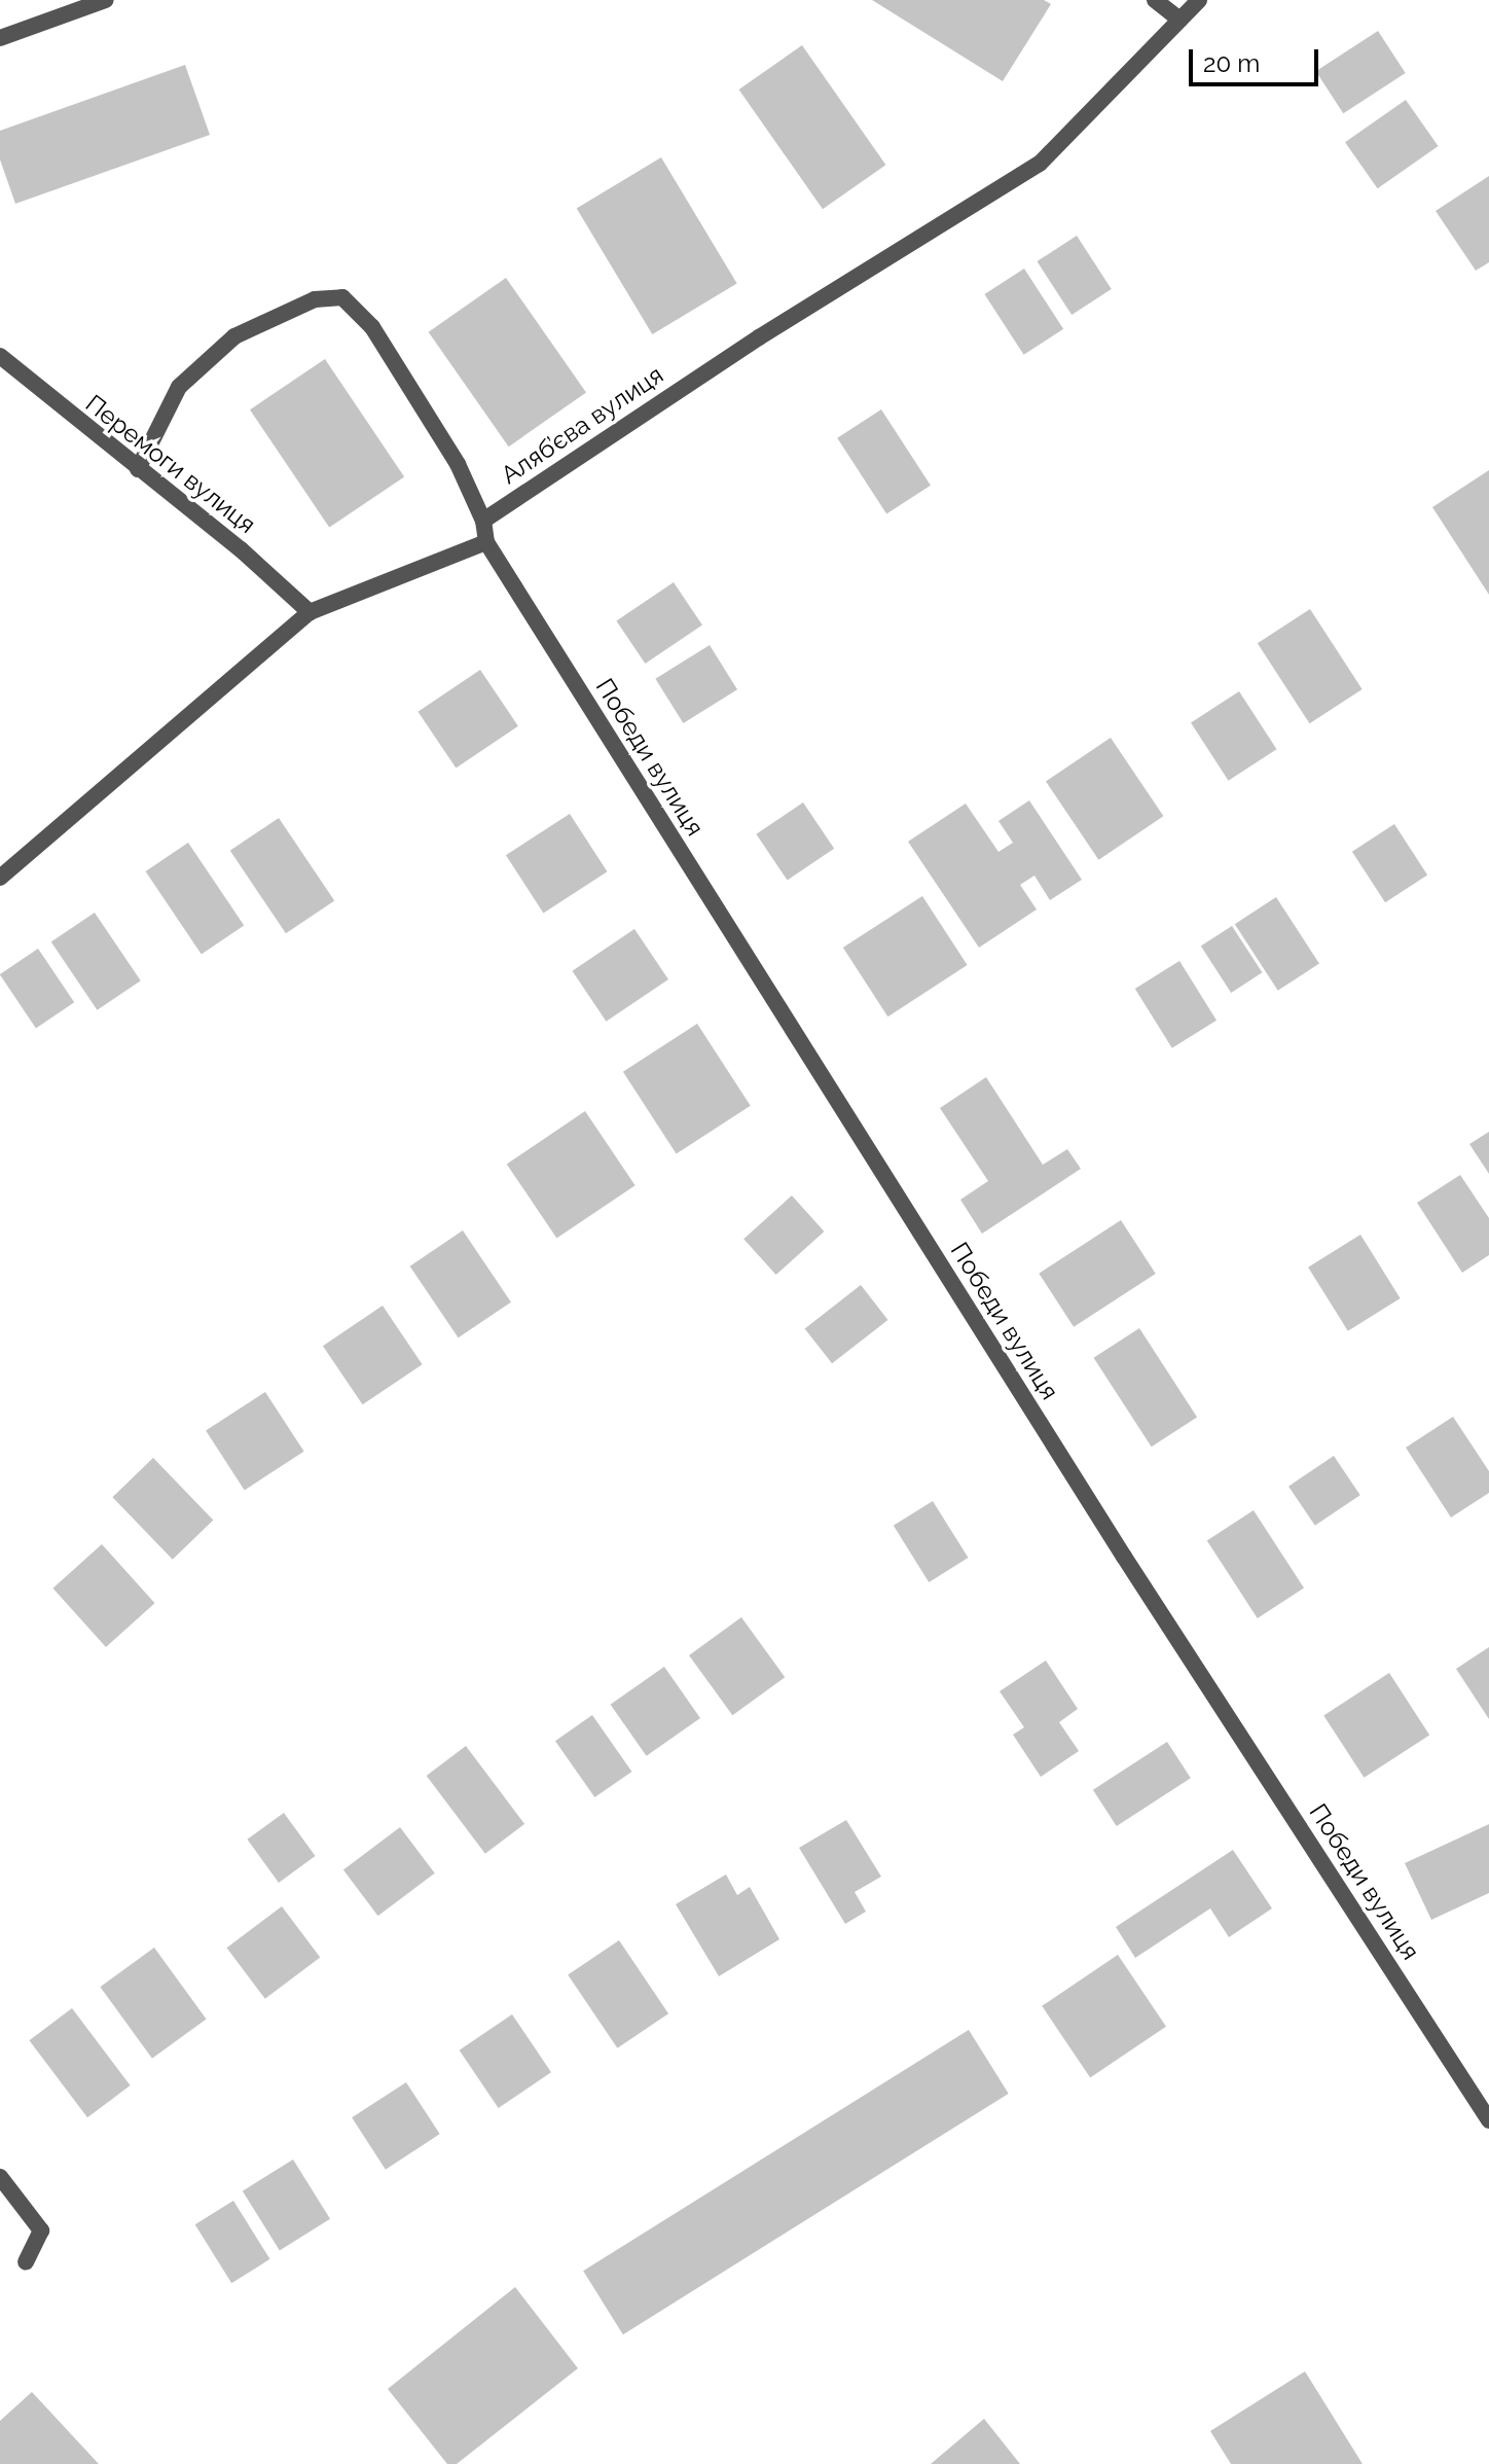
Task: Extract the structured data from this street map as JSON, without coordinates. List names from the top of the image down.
{
  "streets": {
    "street": ["Аляб’єва вулиця", "Перемоги вулиця", "Победи вулиця"]
  },
  "scale_bar": "20 m"
}
